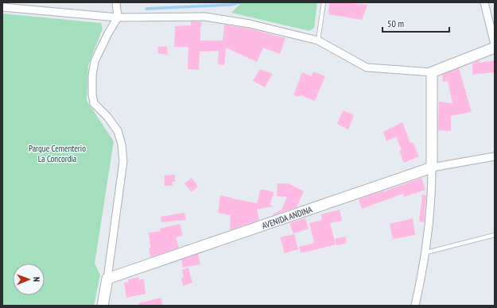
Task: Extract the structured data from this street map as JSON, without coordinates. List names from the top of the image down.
{
  "streets": {
    "street": ["AVENIDA ANDINA"]
  },
  "parks": ["Parque Cementerio La Concordia"],
  "scale_bar": "50 m",
  "north": "right"
}
